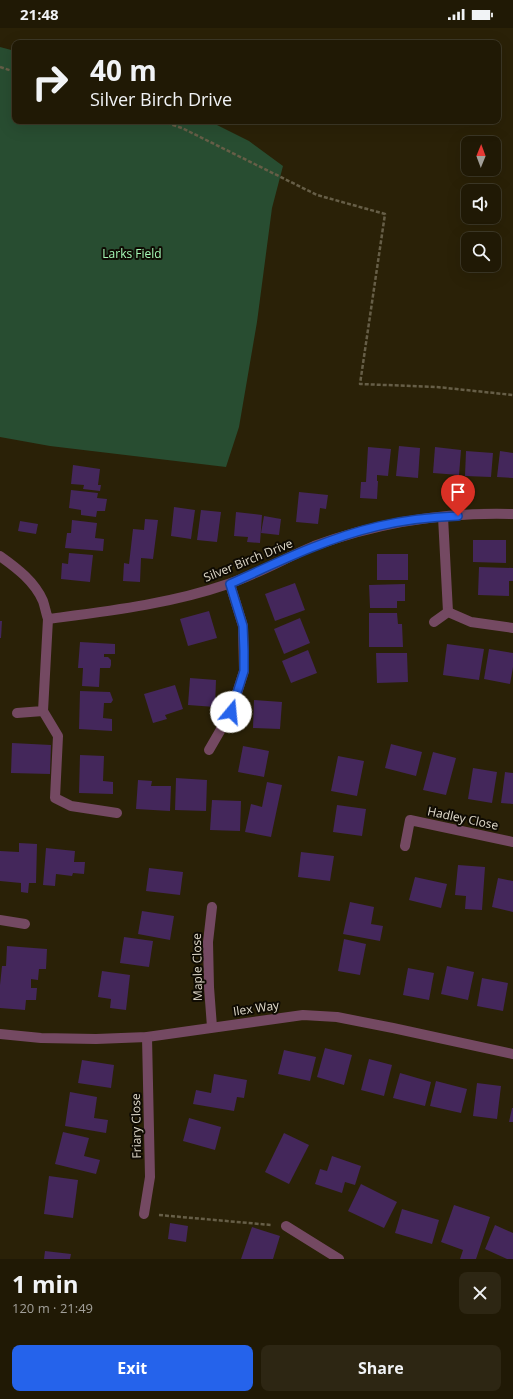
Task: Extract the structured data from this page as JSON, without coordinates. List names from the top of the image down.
{
  "streets": {
    "street": [
      "Silver Birch Drive",
      "Hadley Close",
      "Maple Close",
      "Ilex Way",
      "Friary Close"
    ]
  },
  "crossings": [
    ["Maple Close", "Ilex Way"],
    ["Ilex Way", "Friary Close"]
  ],
  "parks": ["Larks Field"],
  "north": "top",
  "page": {
    "status": "21:48",
    "turn": ["40 m", "Silver Birch Drive"],
    "heading": ["1 min", "120 m · 21:49"],
    "buttons": ["Exit", "Share"]
  }
}
